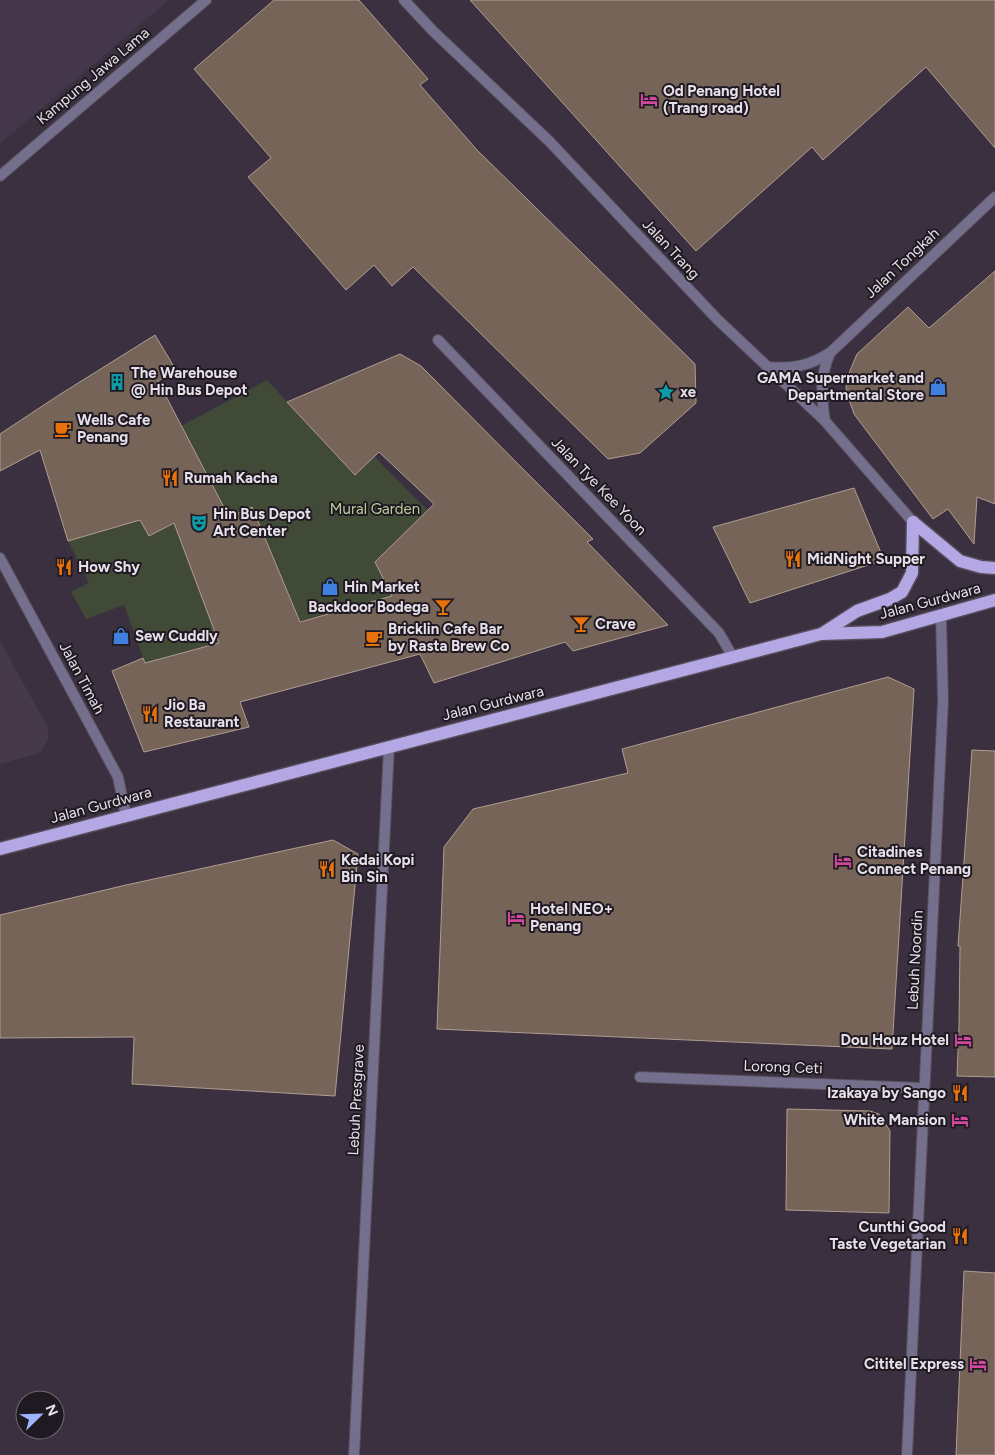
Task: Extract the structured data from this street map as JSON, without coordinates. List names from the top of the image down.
{
  "streets": {
    "main road": ["Jalan Gurdwara"],
    "street": [
      "Kampung Jawa Lama",
      "Jalan Trang",
      "Jalan Tongkah",
      "Jalan Tye Kee Yoon",
      "Jalan Timah",
      "Lebuh Noordin",
      "Lorong Ceti",
      "Lebuh Presgrave"
    ]
  },
  "crossings": [
    ["Jalan Trang", "Jalan Tongkah"],
    ["Jalan Tye Kee Yoon", "Jalan Gurdwara"],
    ["Jalan Gurdwara", "Jalan Timah"],
    ["Jalan Gurdwara", "Lebuh Noordin"],
    ["Jalan Gurdwara", "Lebuh Presgrave"],
    ["Lebuh Noordin", "Lorong Ceti"]
  ],
  "parks": ["Mural Garden"],
  "places": {
    "hotel": [
      "Od Penang Hotel (Trang road)",
      "Citadines Connect Penang",
      "Hotel NEO+ Penang",
      "Dou Houz Hotel",
      "White Mansion",
      "Cititel Express"
    ],
    "building": ["The Warehouse @ Hin Bus Depot"],
    "shop": ["GAMA Supermarket and Departmental Store", "Hin Market", "Sew Cuddly"],
    "place": ["xe"],
    "cafe": ["Wells Cafe Penang", "Bricklin Cafe Bar by Rasta Brew Co"],
    "restaurant": [
      "Rumah Kacha",
      "MidNight Supper",
      "How Shy",
      "Jio Ba Restaurant",
      "Kedai Kopi Bin Sin",
      "Izakaya by Sango",
      "Cunthi Good Taste Vegetarian"
    ],
    "theatre": ["Hin Bus Depot Art Center"],
    "bar": ["Backdoor Bodega", "Crave"]
  },
  "north": "top right"
}
